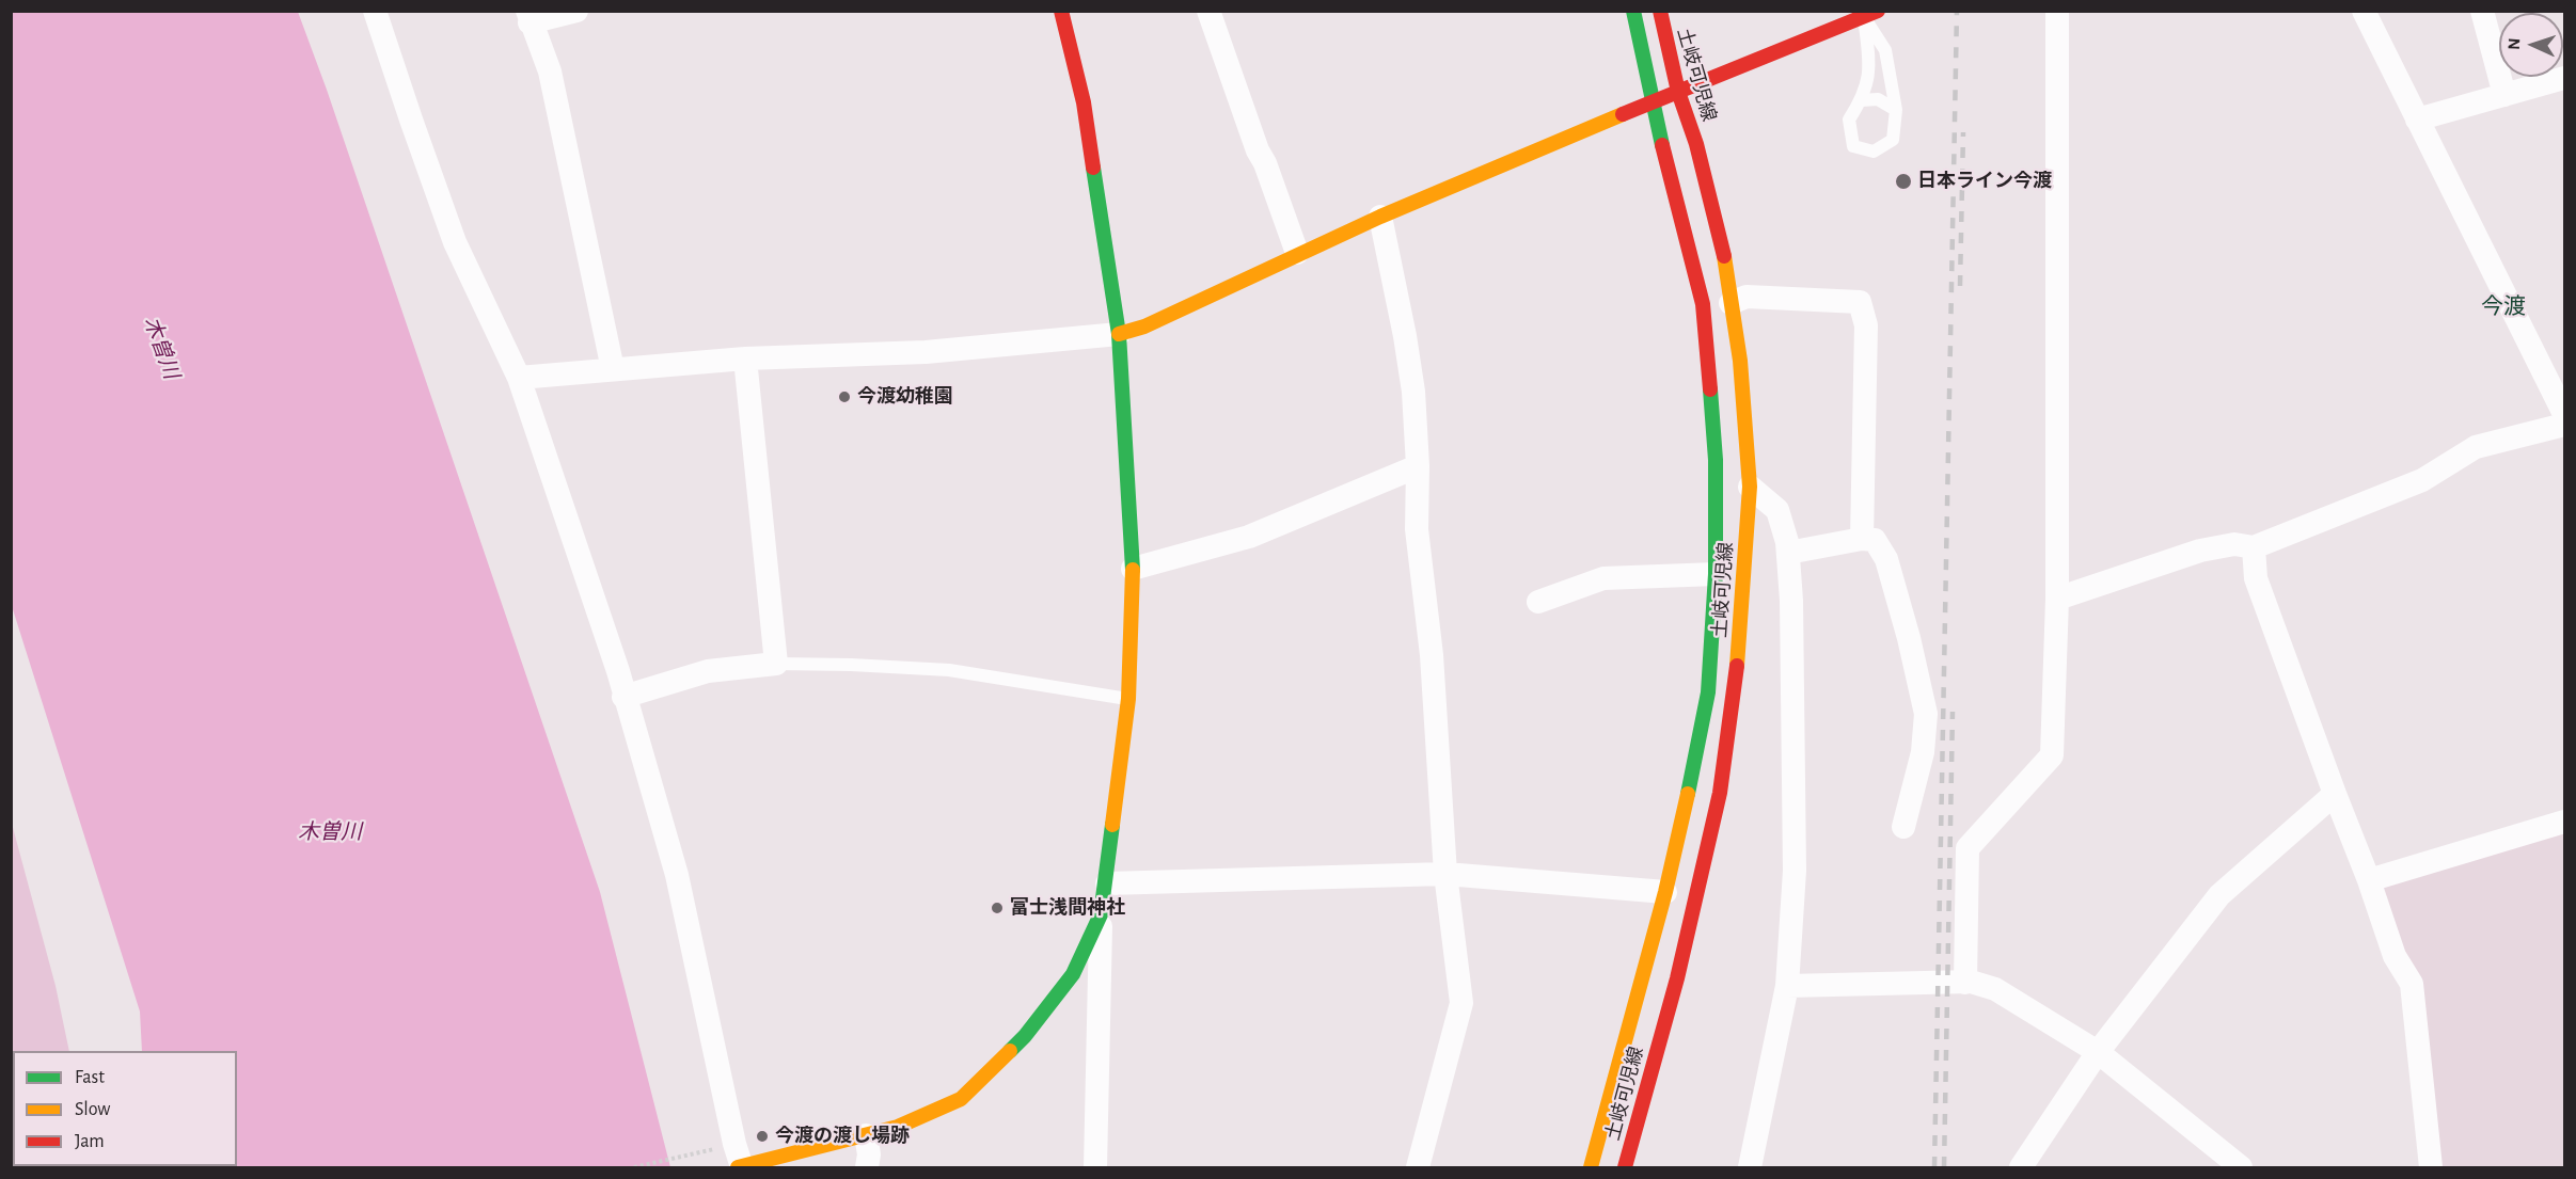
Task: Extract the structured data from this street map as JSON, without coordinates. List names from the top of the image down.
{
  "streets": {
    "main road": ["土岐可児線"]
  },
  "districts": ["今渡"],
  "water": ["木曽川"],
  "places": [
    "日本ライン今渡",
    "今渡幼稚園",
    "富士浅間神社",
    "今渡の渡し場跡"
  ],
  "legend": ["Fast", "Slow", "Jam"],
  "north": "left"
}
